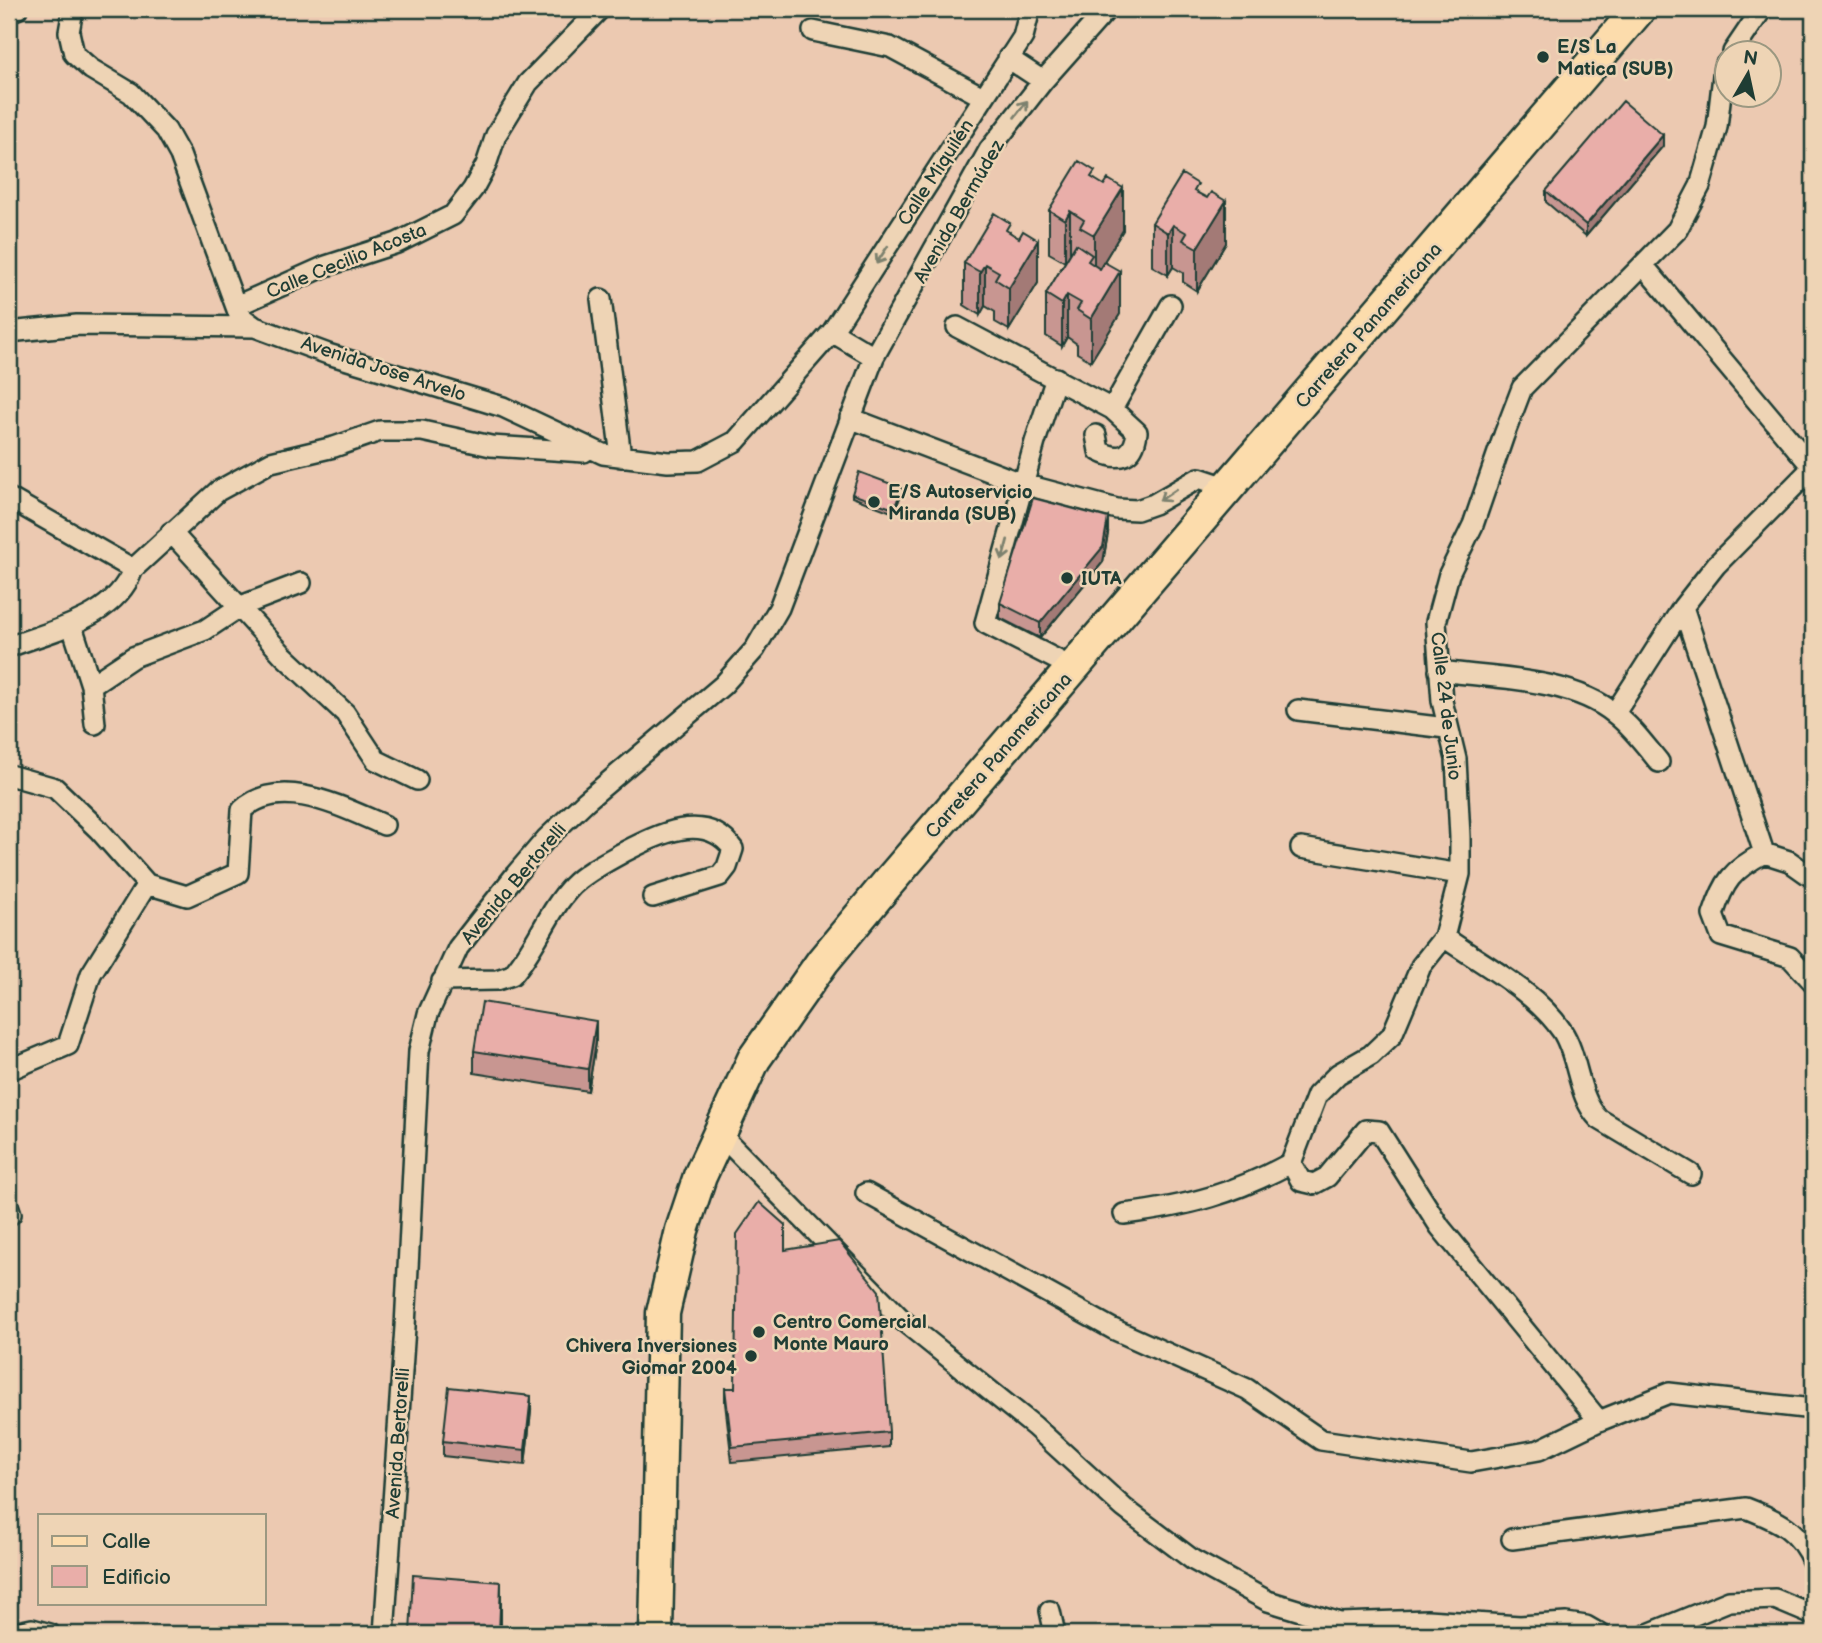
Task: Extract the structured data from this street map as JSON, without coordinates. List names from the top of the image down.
{
  "streets": {
    "main road": ["Carretera Panamericana"],
    "street": [
      "Calle Miquilén",
      "Avenida Bermúdez",
      "Calle Cecilio Acosta",
      "Avenida Jose Arvelo",
      "Calle 24 de Junio",
      "Avenida Bertorelli"
    ]
  },
  "crossings": [
    ["Calle Miquilén", "Avenida Jose Arvelo"],
    ["Avenida Bermúdez", "Avenida Bertorelli"],
    ["Calle Cecilio Acosta", "Avenida Jose Arvelo"]
  ],
  "one_way": ["Calle Miquilén", "Avenida Bermúdez"],
  "places": [
    "E/S La Matica (SUB)",
    "E/S Autoservicio Miranda (SUB)",
    "IUTA",
    "Centro Comercial Monte Mauro",
    "Chivera Inversiones Giomar 2004"
  ],
  "legend": ["Calle", "Edificio"],
  "north": "top"
}
